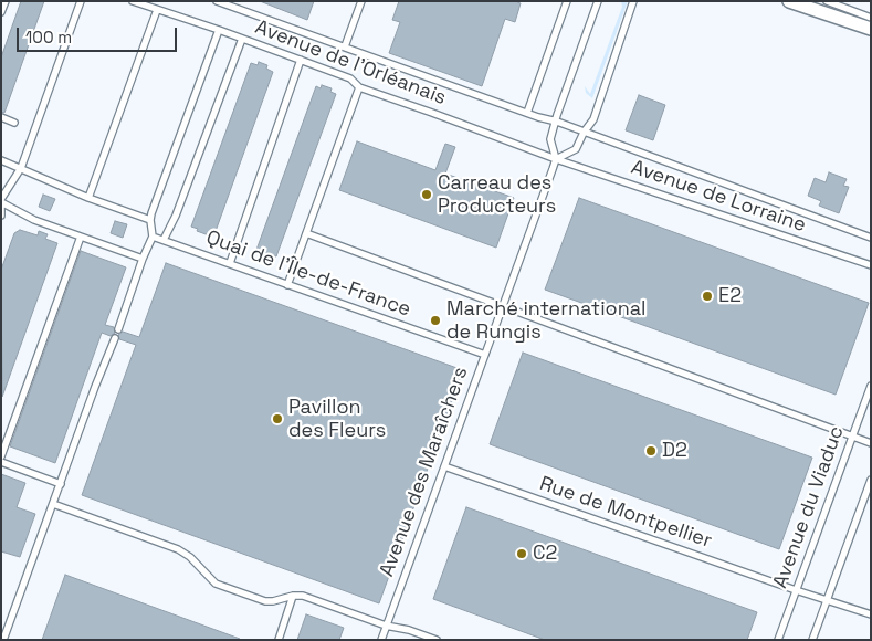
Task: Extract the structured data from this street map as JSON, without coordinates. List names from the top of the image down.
{
  "streets": {
    "lane": [
      "Avenue de l'Orléanais",
      "Avenue de Lorraine",
      "Quai de l'Île-de-France",
      "Avenue des Maraîchers",
      "Avenue du Viaduc",
      "Rue de Montpellier"
    ]
  },
  "crossings": [
    ["Avenue de l'Orléanais", "Avenue de Lorraine"],
    ["Avenue de l'Orléanais", "Avenue des Maraîchers"],
    ["Avenue de Lorraine", "Avenue des Maraîchers"],
    ["Quai de l'Île-de-France", "Avenue des Maraîchers"],
    ["Avenue des Maraîchers", "Rue de Montpellier"],
    ["Avenue du Viaduc", "Rue de Montpellier"]
  ],
  "places": [
    "Carreau des Producteurs",
    "E2",
    "Marché international de Rungis",
    "Pavillon des Fleurs",
    "D2",
    "C2"
  ],
  "scale_bar": "100 m"
}
